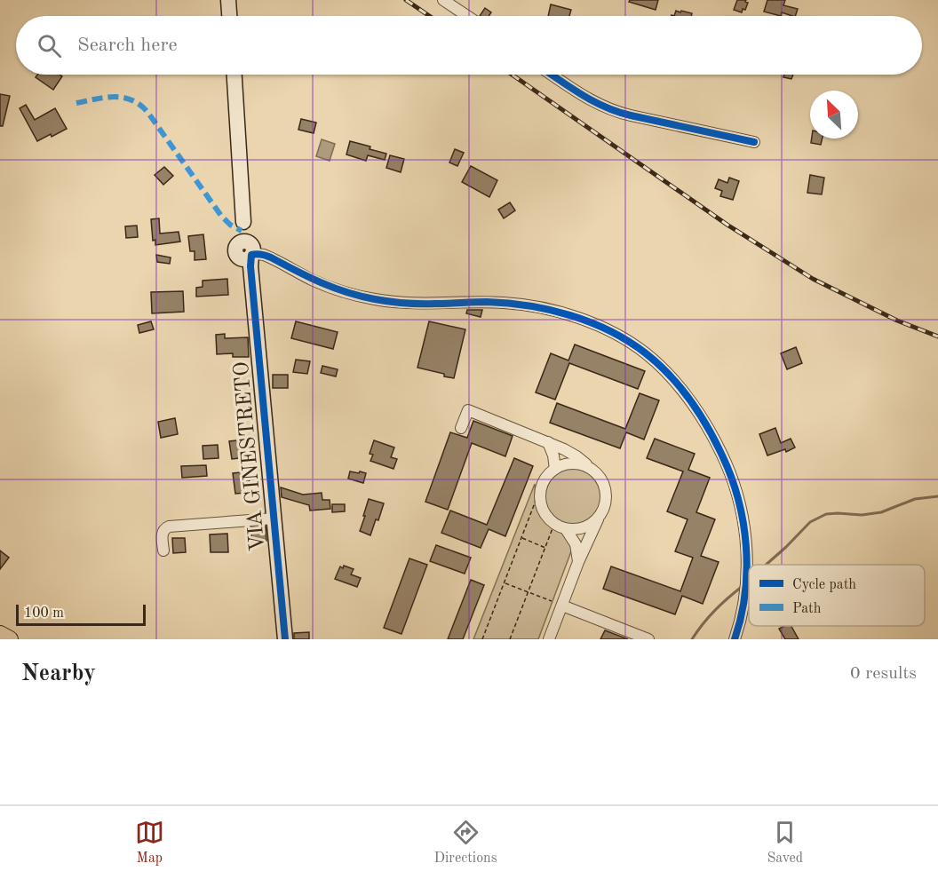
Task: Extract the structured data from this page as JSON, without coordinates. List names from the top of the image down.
{
  "streets": {
    "street": ["VIA GINESTRETO"]
  },
  "legend": ["Cycle path", "Path"],
  "scale_bar": "100 m",
  "north": "top left",
  "page": {
    "search": "Search here",
    "scale": "100 m",
    "heading": ["Nearby", "0 results"],
    "nav": ["Map", "Directions", "Saved"]
  }
}
